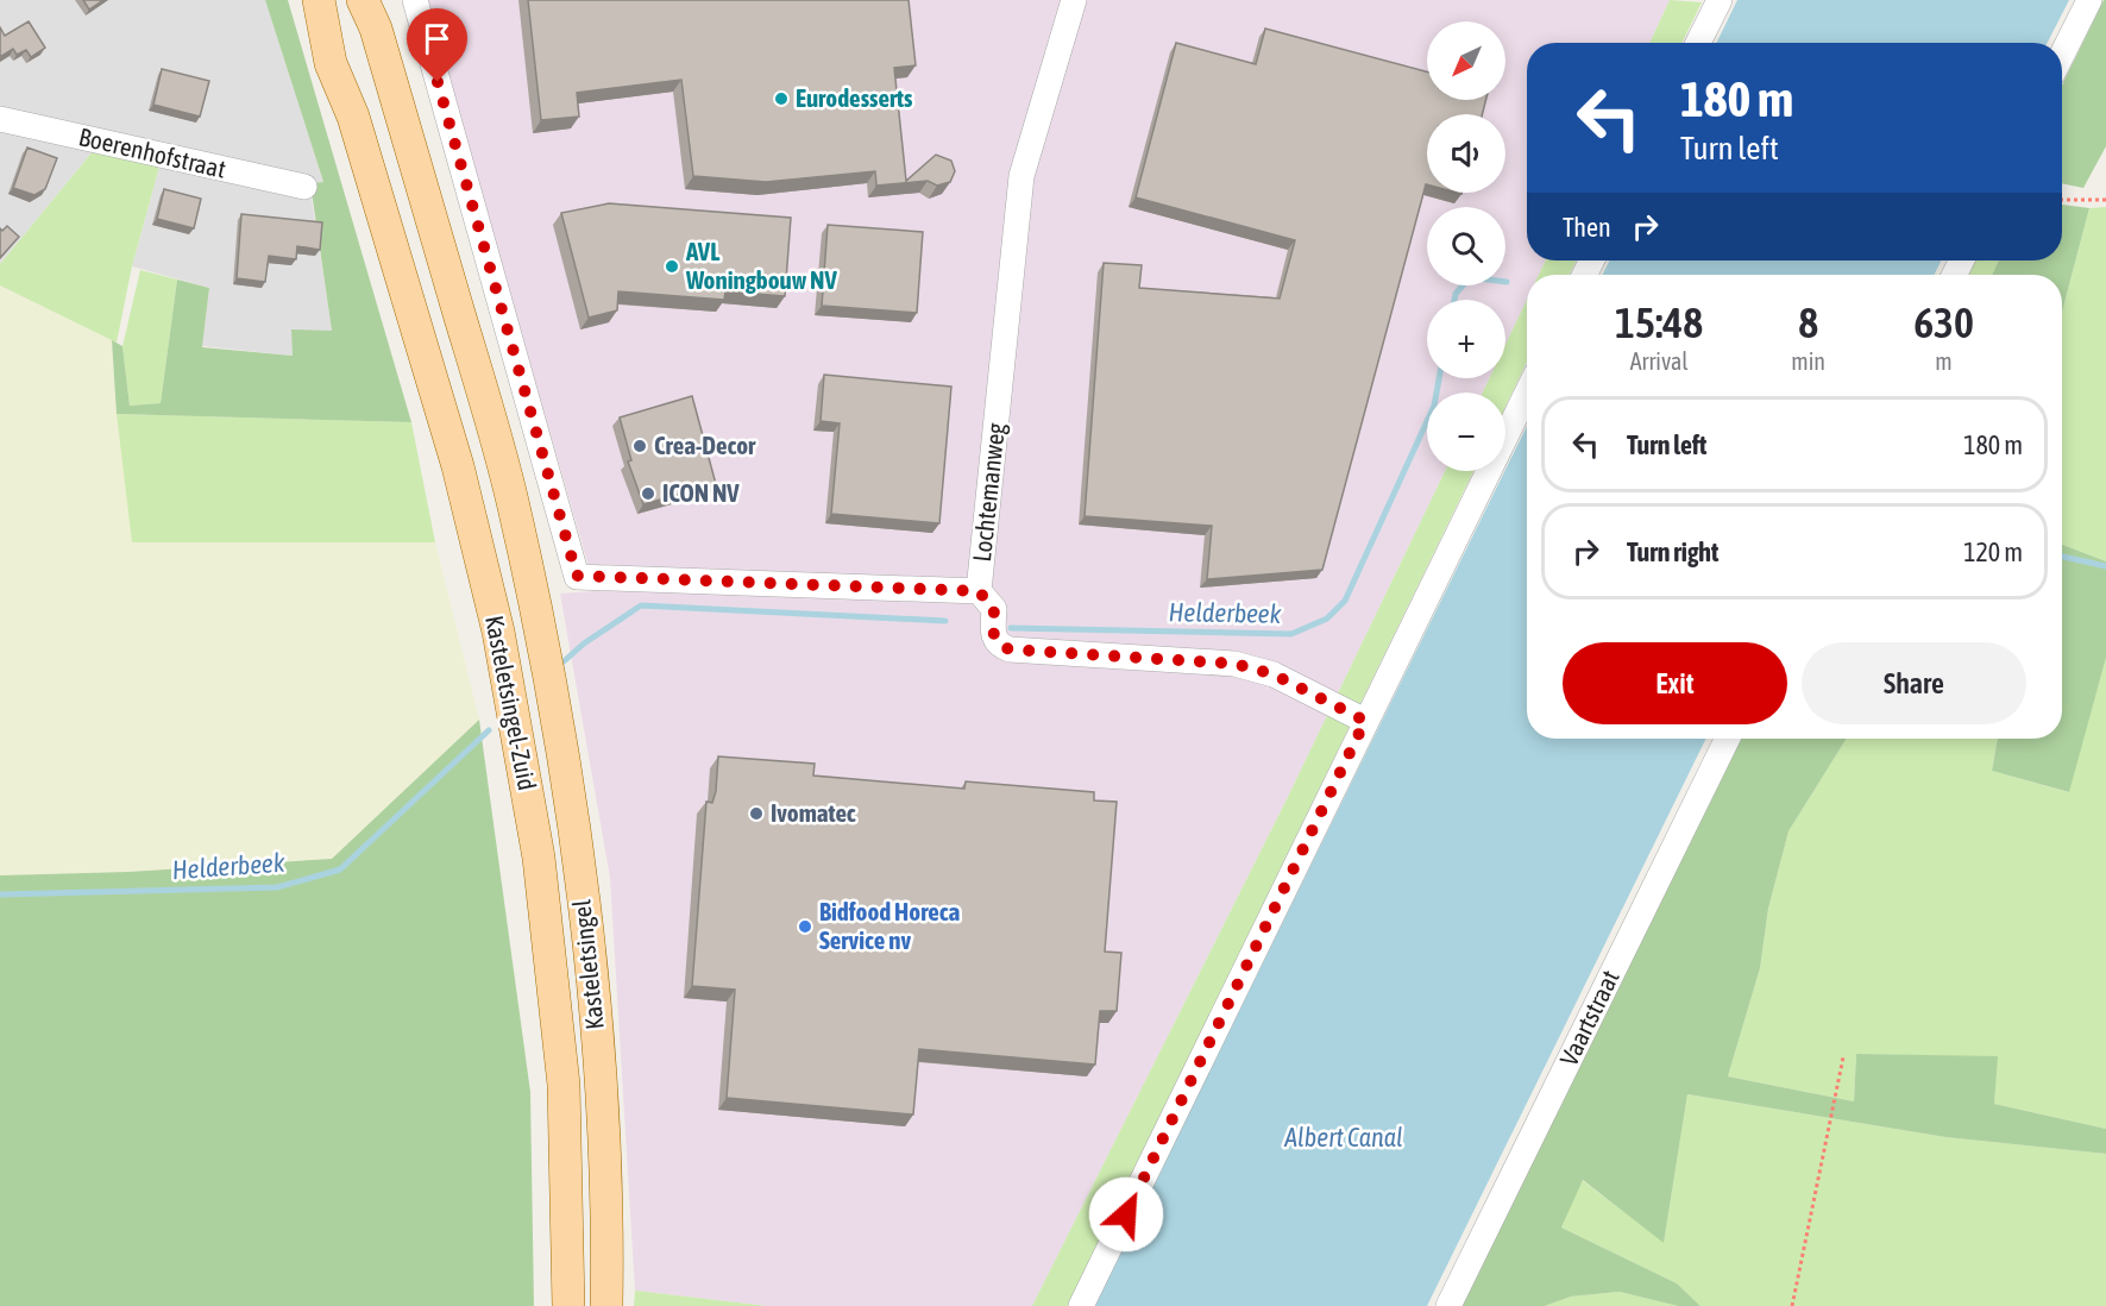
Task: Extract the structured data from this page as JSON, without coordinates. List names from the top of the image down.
{
  "streets": {
    "main road": ["Kasteletsingel-Zuid", "Kasteletsingel"],
    "street": ["Boerenhofstraat", "Lochtemanweg", "Vaartstraat"]
  },
  "crossings": [
    ["Kasteletsingel-Zuid", "Kasteletsingel"]
  ],
  "water": ["Helderbeek", "Albert Canal"],
  "places": [
    "Eurodesserts",
    "AVL Woningbouw NV",
    "Crea-Decor",
    "ICON NV",
    "Ivomatec",
    "Bidfood Horeca Service nv"
  ],
  "north": "bottom left",
  "page": {
    "map_buttons": ["+", "−"],
    "turn": ["180 m", "Turn left"],
    "then": "Then",
    "eta": [
      "15:48",
      "Arrival",
      "8",
      "min",
      "630",
      "m"
    ],
    "list": [
      {
        "name": "Turn left",
        "value": "180 m"
      },
      {
        "name": "Turn right",
        "value": "120 m"
      }
    ],
    "buttons": ["Exit", "Share"]
  }
}
